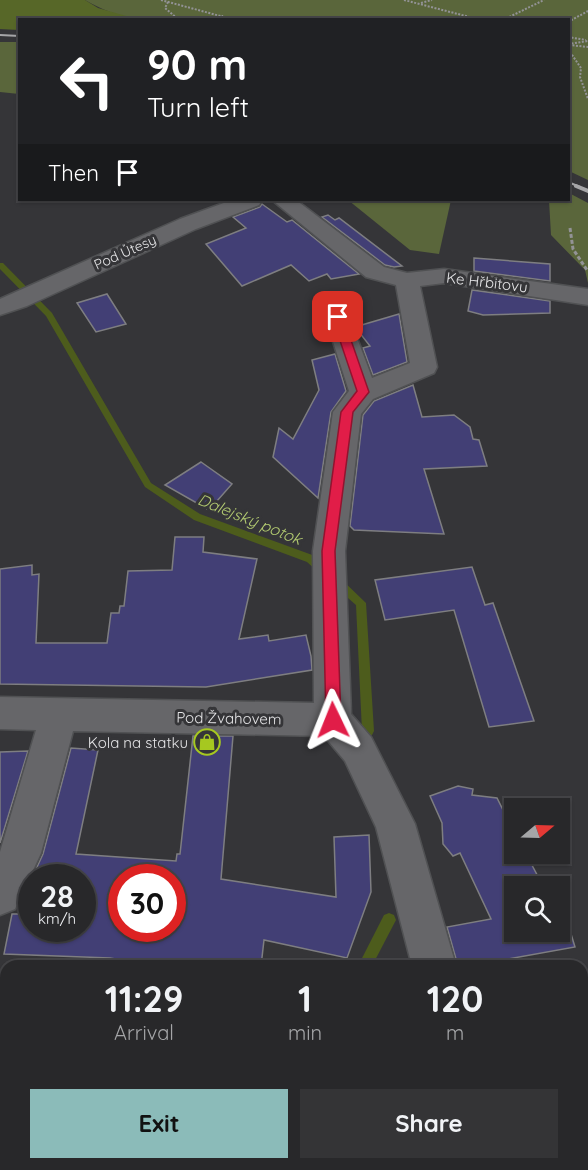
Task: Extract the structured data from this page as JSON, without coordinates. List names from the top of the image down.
{
  "streets": {
    "street": ["Pod Útesy", "Ke Hřbitovu", "Pod Žvahovem"]
  },
  "water": ["Dalejský potok"],
  "places": {
    "shop": ["Kola na statku"]
  },
  "north": "right",
  "page": {
    "turn": ["90 m", "Turn left"],
    "then": "Then",
    "speed": "28 km/h",
    "limit": "30",
    "eta": [
      "11:29",
      "Arrival",
      "1",
      "min",
      "120",
      "m"
    ],
    "buttons": ["Exit", "Share"]
  }
}
